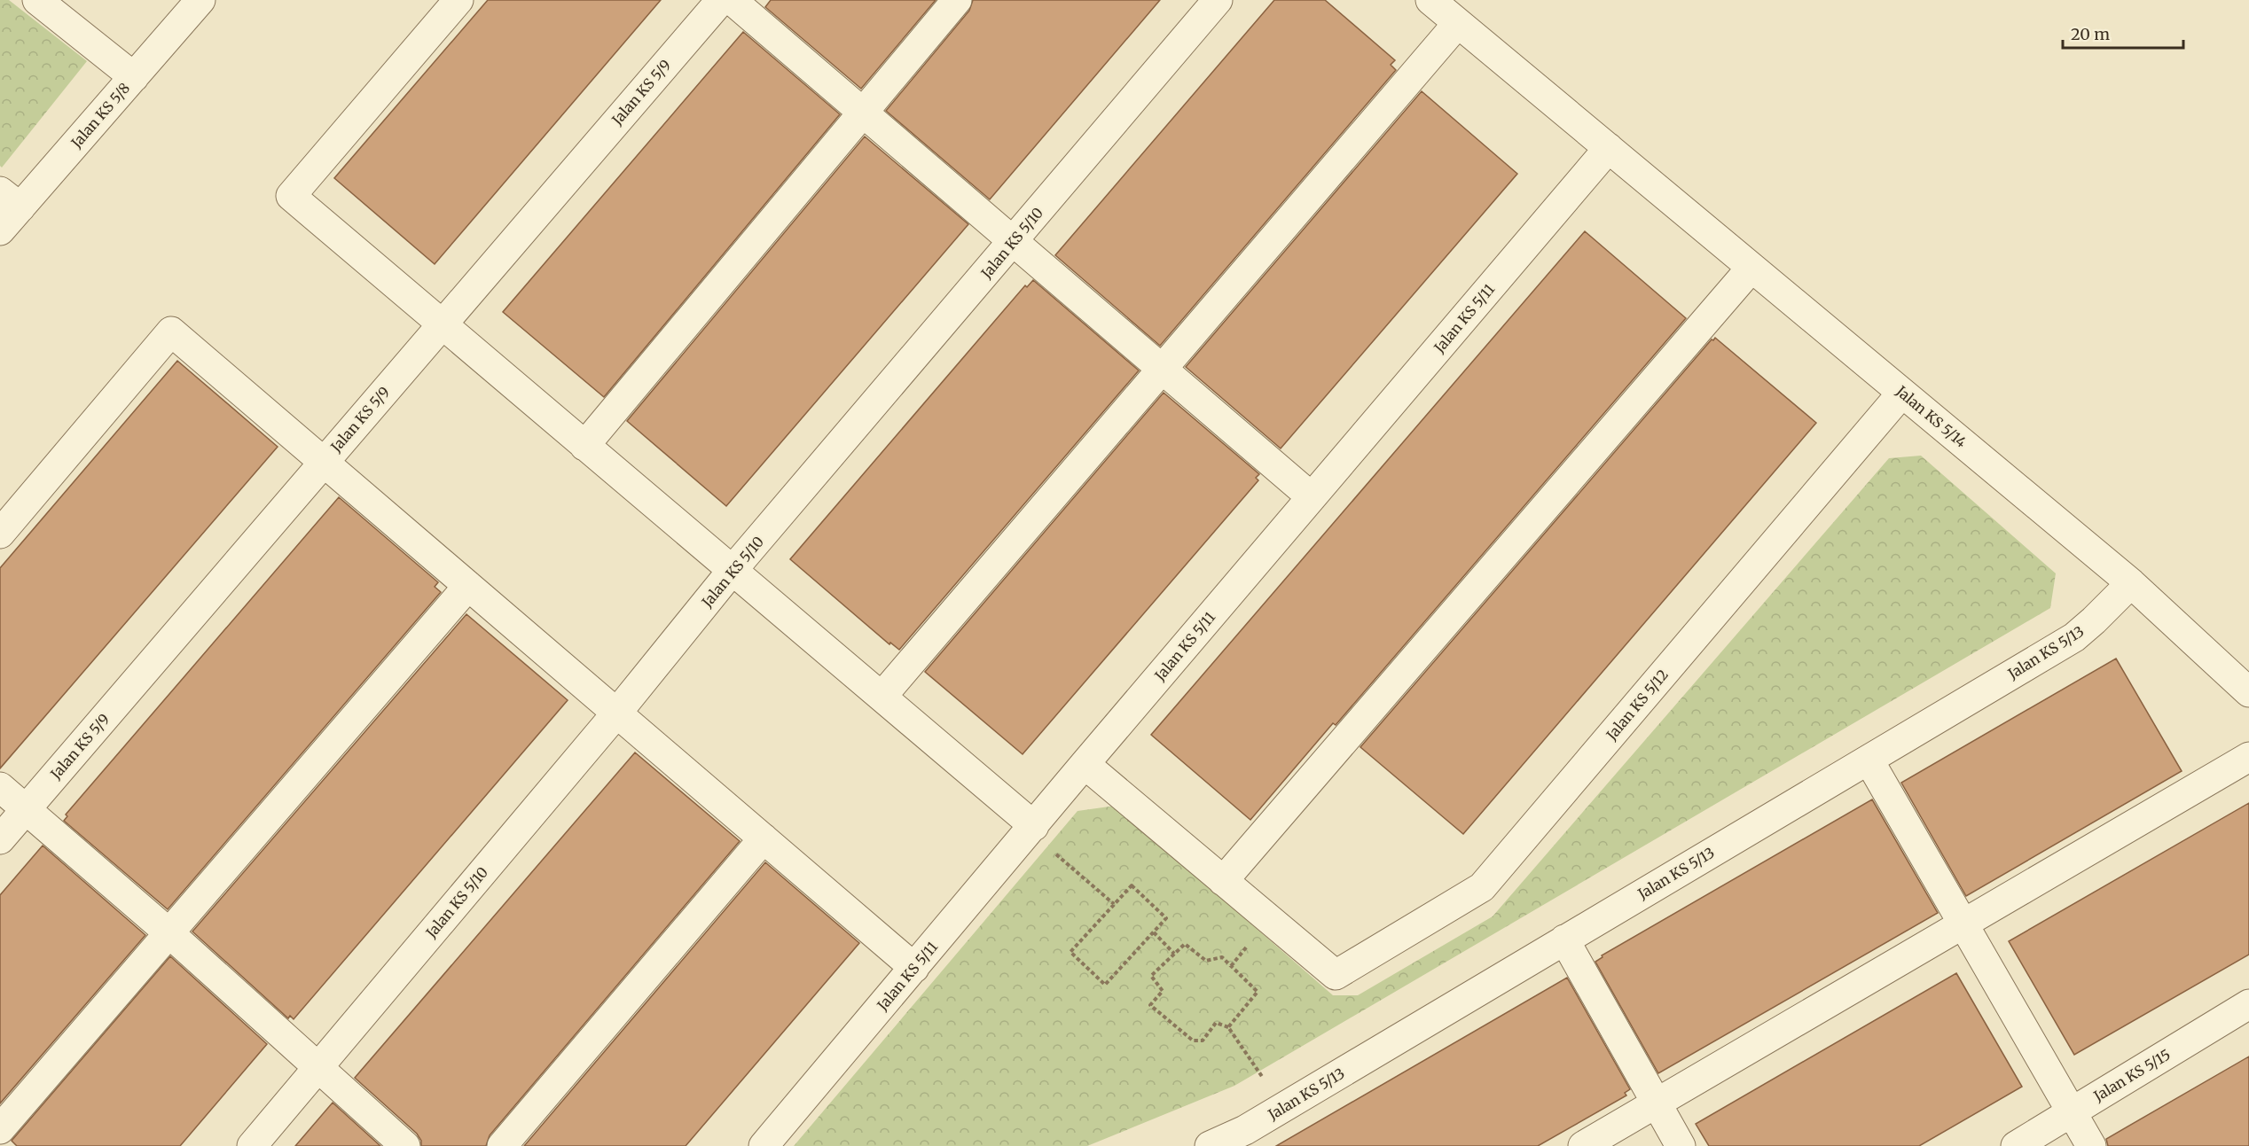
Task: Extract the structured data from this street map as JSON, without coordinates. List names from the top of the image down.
{
  "streets": {
    "street": [
      "Jalan KS 5/9",
      "Jalan KS 5/8",
      "Jalan KS 5/10",
      "Jalan KS 5/11",
      "Jalan KS 5/14",
      "Jalan KS 5/13",
      "Jalan KS 5/12",
      "Jalan KS 5/15"
    ]
  },
  "crossings": [
    ["Jalan KS 5/11", "Jalan KS 5/14"],
    ["Jalan KS 5/14", "Jalan KS 5/13"],
    ["Jalan KS 5/14", "Jalan KS 5/12"]
  ],
  "scale_bar": "20 m"
}
